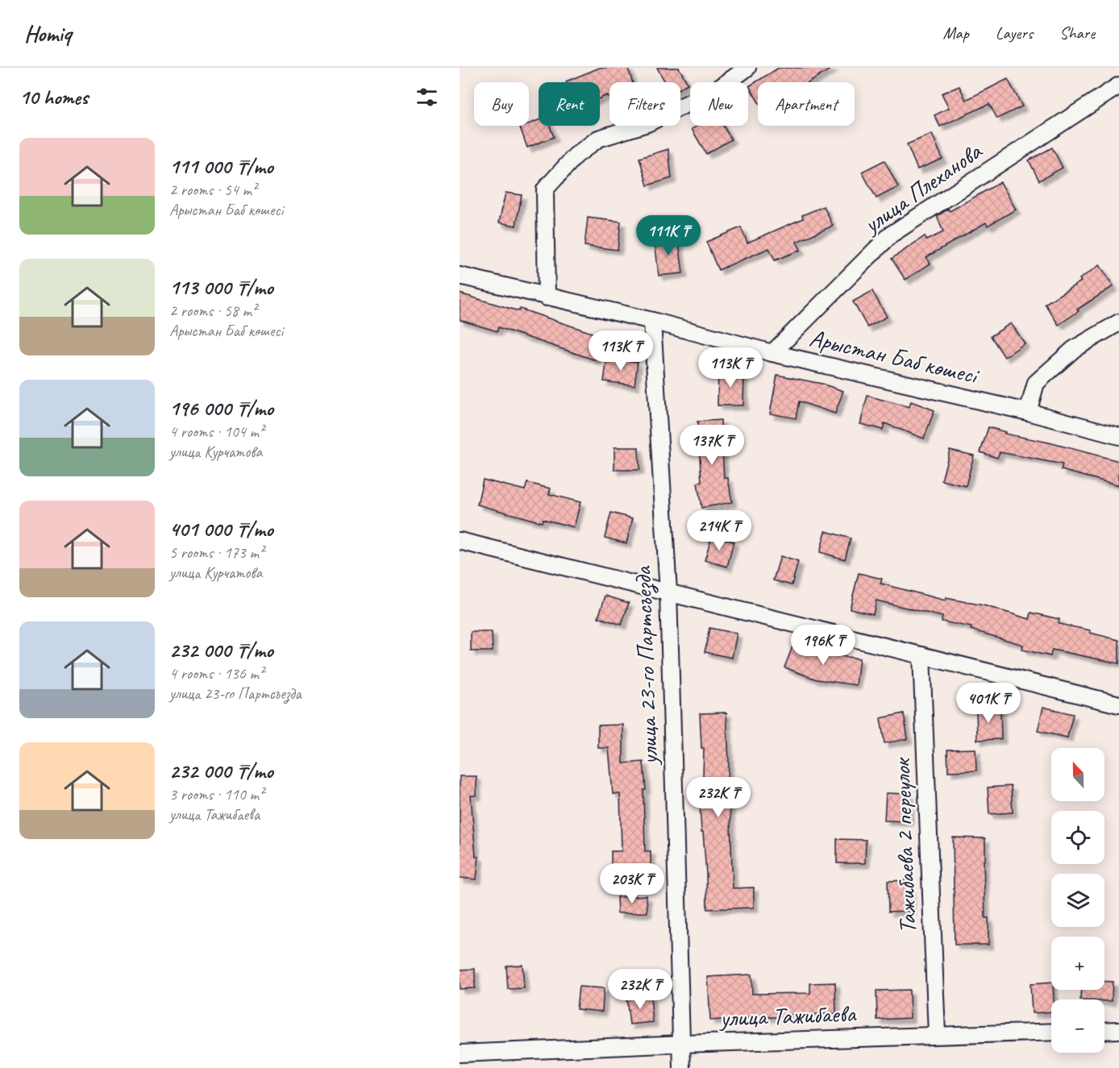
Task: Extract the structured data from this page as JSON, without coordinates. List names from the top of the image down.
{
  "streets": {
    "street": [
      "улица Плеханова",
      "Арыстан Баб көшесі",
      "улица 23-го Партсъезда",
      "Тажибаева 2 переулок",
      "улица Тажибаева"
    ]
  },
  "crossings": [
    ["улица Плеханова", "Арыстан Баб көшесі"],
    ["Арыстан Баб көшесі", "улица 23-го Партсъезда"],
    ["улица 23-го Партсъезда", "улица Тажибаева"],
    ["Тажибаева 2 переулок", "улица Тажибаева"]
  ],
  "north": "top",
  "page": {
    "header": "Homiq",
    "nav": ["Map", "Layers", "Share"],
    "heading": "10 homes",
    "chip": [
      "Buy",
      "Rent",
      "Filters",
      "New",
      "Apartment"
    ],
    "list": [
      {
        "name": "111 000 ₸/mo",
        "note": "2 rooms · 54 m² · Арыстан Баб көшесі"
      },
      {
        "name": "113 000 ₸/mo",
        "note": "2 rooms · 58 m² · Арыстан Баб көшесі"
      },
      {
        "name": "196 000 ₸/mo",
        "note": "4 rooms · 104 m² · улица Курчатова"
      },
      {
        "name": "401 000 ₸/mo",
        "note": "5 rooms · 173 m² · улица Курчатова"
      },
      {
        "name": "232 000 ₸/mo",
        "note": "4 rooms · 136 m² · улица 23-го Партсъезда"
      },
      {
        "name": "232 000 ₸/mo",
        "note": "3 rooms · 110 m² · улица Тажибаева"
      }
    ],
    "price": [
      "111K ₸",
      "113K ₸",
      "113K ₸",
      "137K ₸",
      "214K ₸",
      "196K ₸",
      "401K ₸",
      "232K ₸",
      "203K ₸",
      "232K ₸"
    ],
    "map_buttons": ["+", "−"]
  }
}
